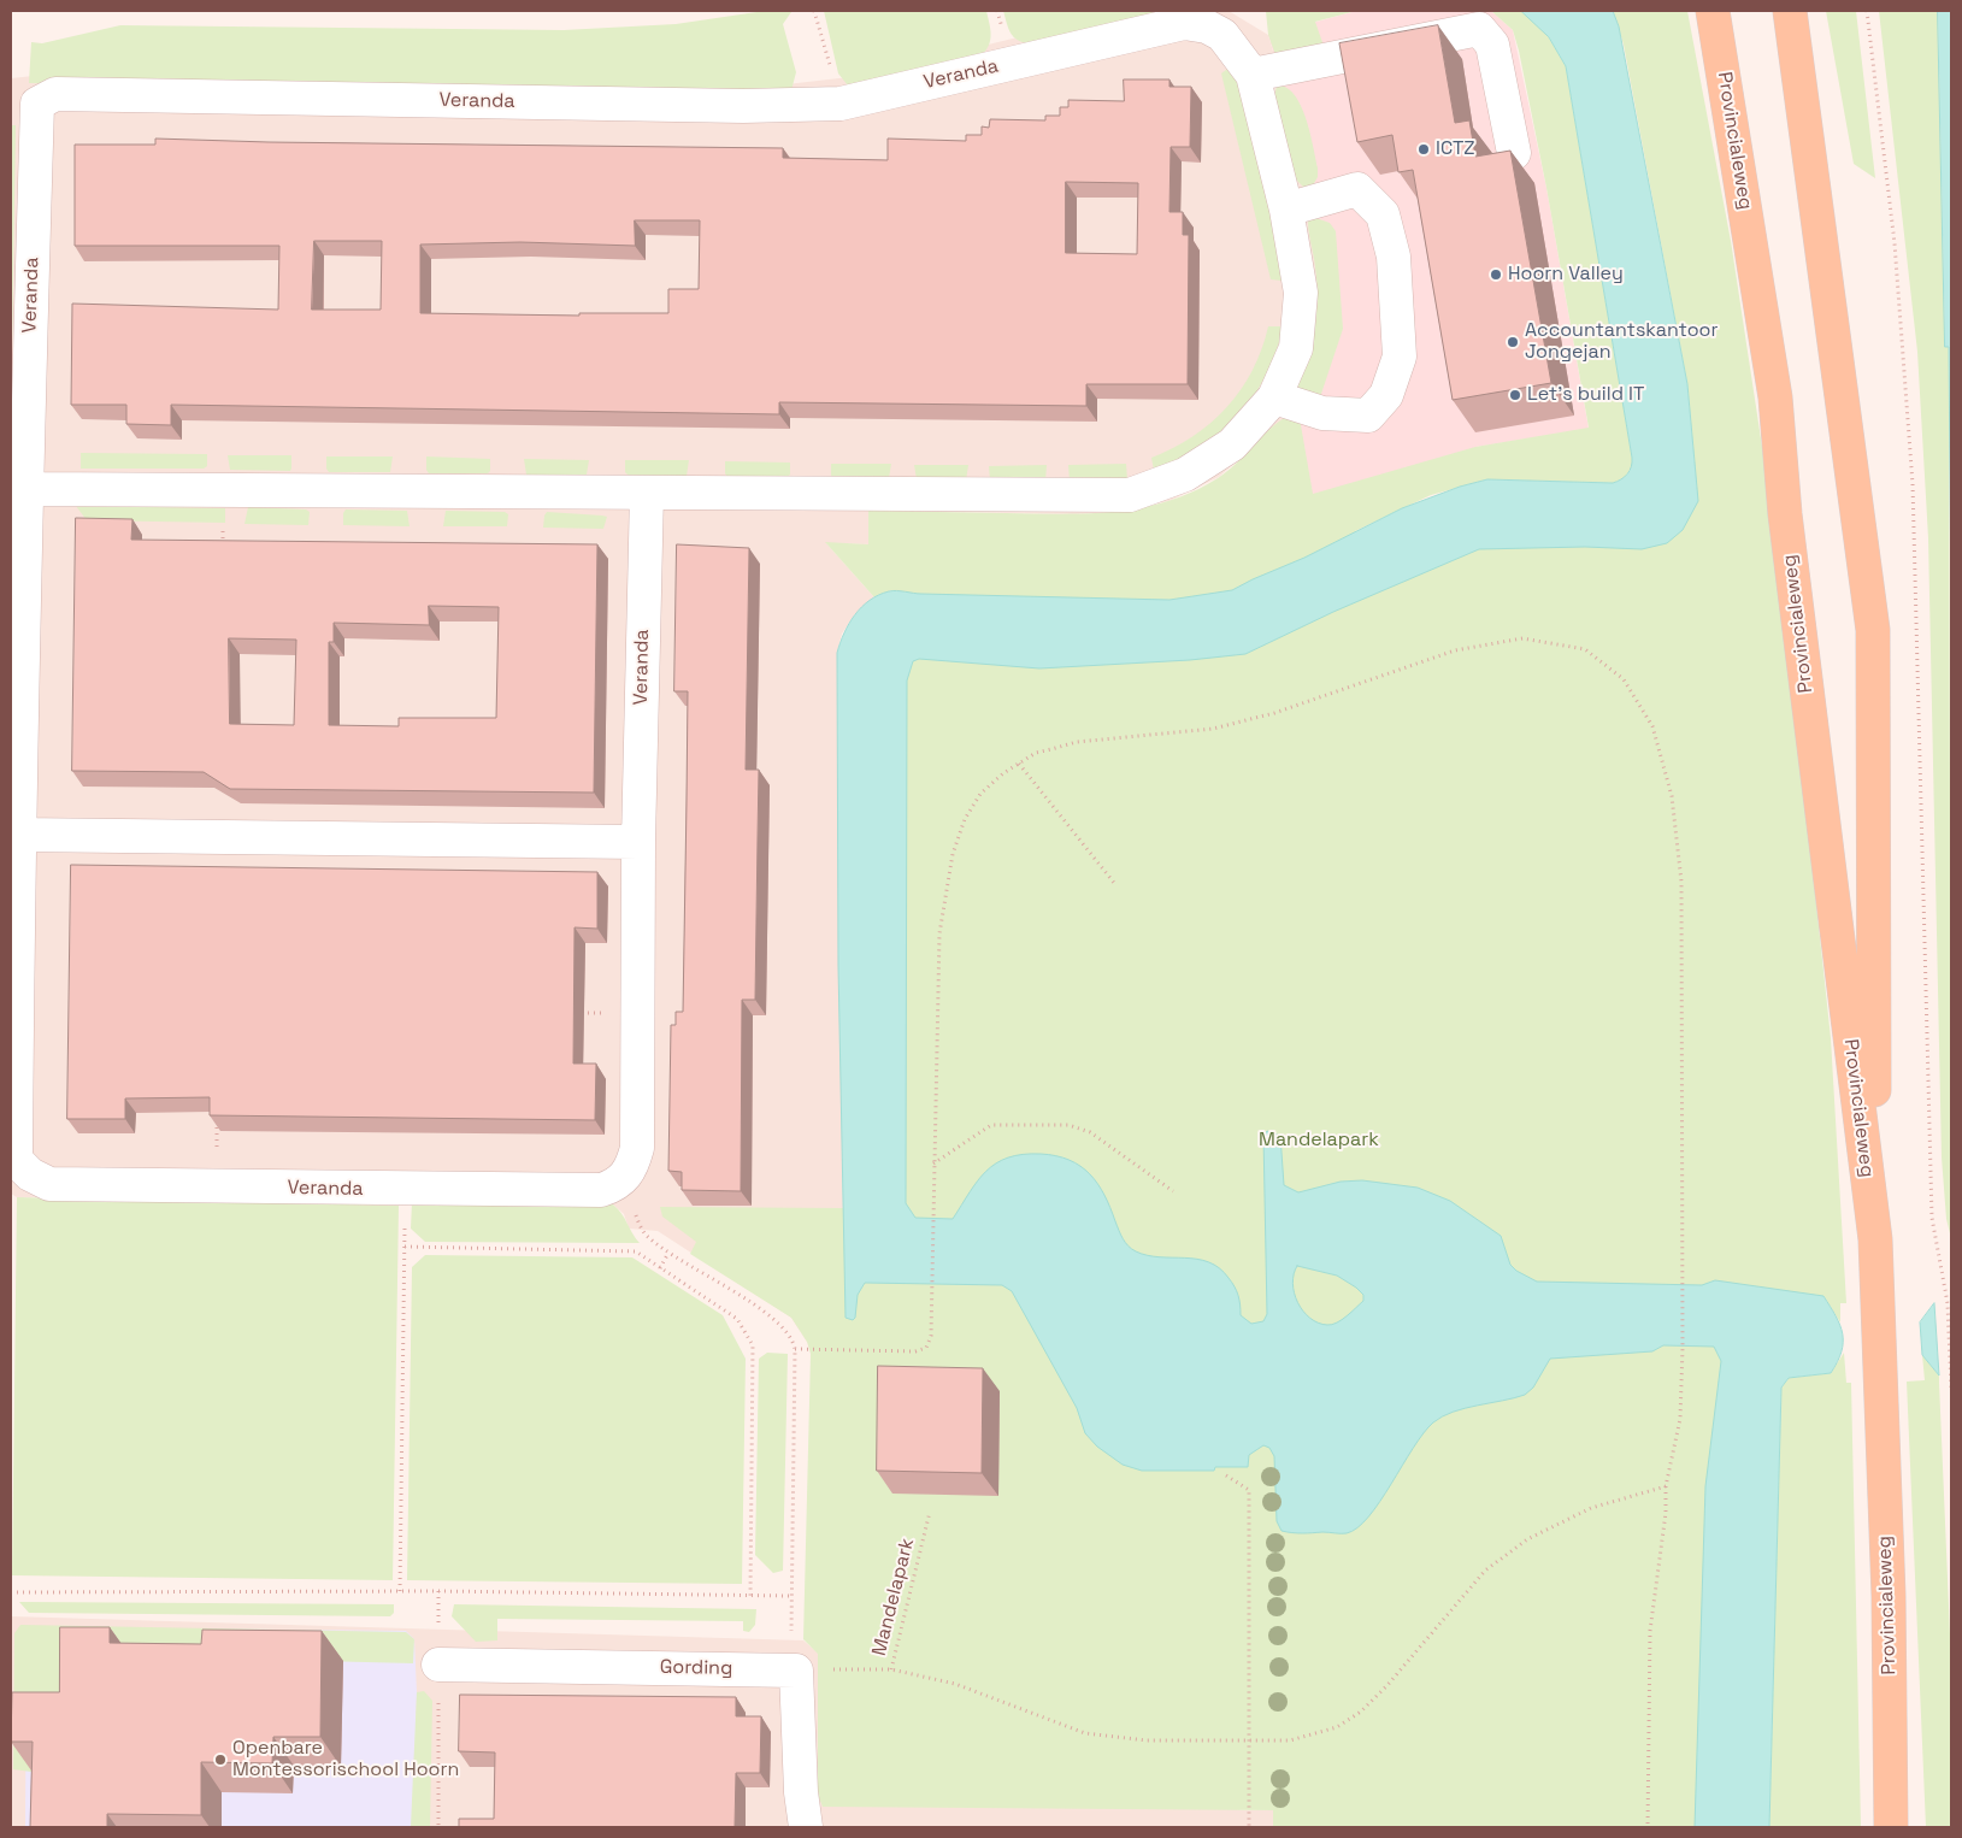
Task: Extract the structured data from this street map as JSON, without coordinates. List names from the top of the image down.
{
  "streets": {
    "main road": ["Provincialeweg"],
    "street": ["Veranda", "Gording"],
    "path": ["Mandelapark"]
  },
  "crossings": [
    ["Mandelapark", "Gording"]
  ],
  "parks": ["Mandelapark"],
  "places": [
    "ICTZ",
    "Hoorn Valley",
    "Accountantskantoor Jongejan",
    "Let's build IT",
    "Openbare Montessorischool Hoorn"
  ]
}
